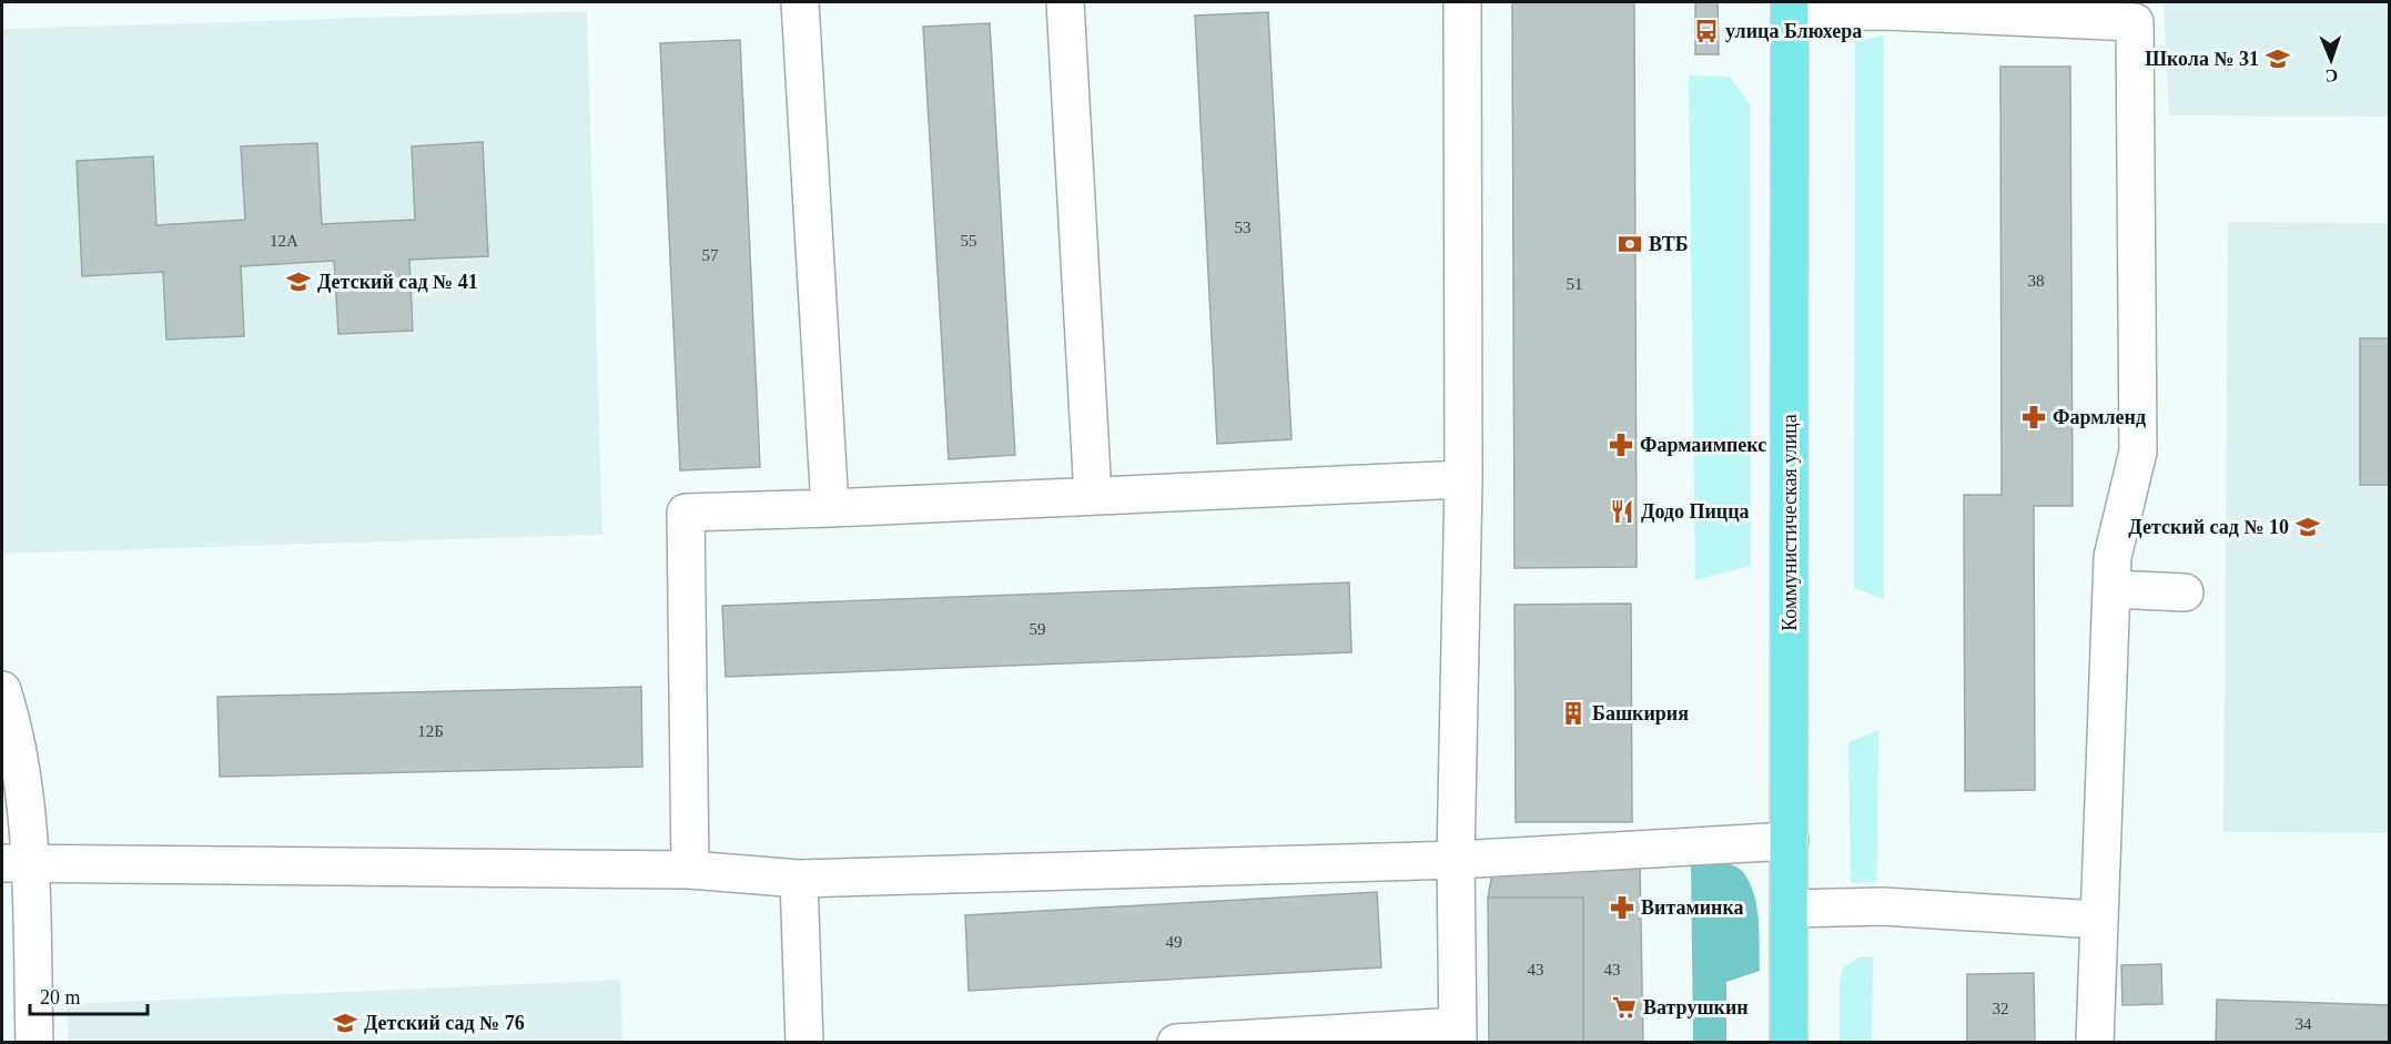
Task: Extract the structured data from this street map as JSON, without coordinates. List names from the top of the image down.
{
  "streets": {
    "main road": ["Коммунистическая улица"]
  },
  "places": {
    "bus stop": ["улица Блюхера"],
    "school or university": [
      "Школа № 31",
      "Детский сад № 41",
      "Детский сад № 10",
      "Детский сад № 76"
    ],
    "bank": ["ВТБ"],
    "pharmacy": ["Фармленд", "Фармаимпекс", "Витаминка"],
    "restaurant": ["Додо Пицца"],
    "building": ["Башкирия"],
    "supermarket": ["Ватрушкин"]
  },
  "house_numbers": [
    "53",
    "12А",
    "55",
    "57",
    "38",
    "51",
    "59",
    "12Б",
    "49",
    "43",
    "43",
    "32",
    "34"
  ],
  "scale_bar": "20 m",
  "north": "bottom"
}
